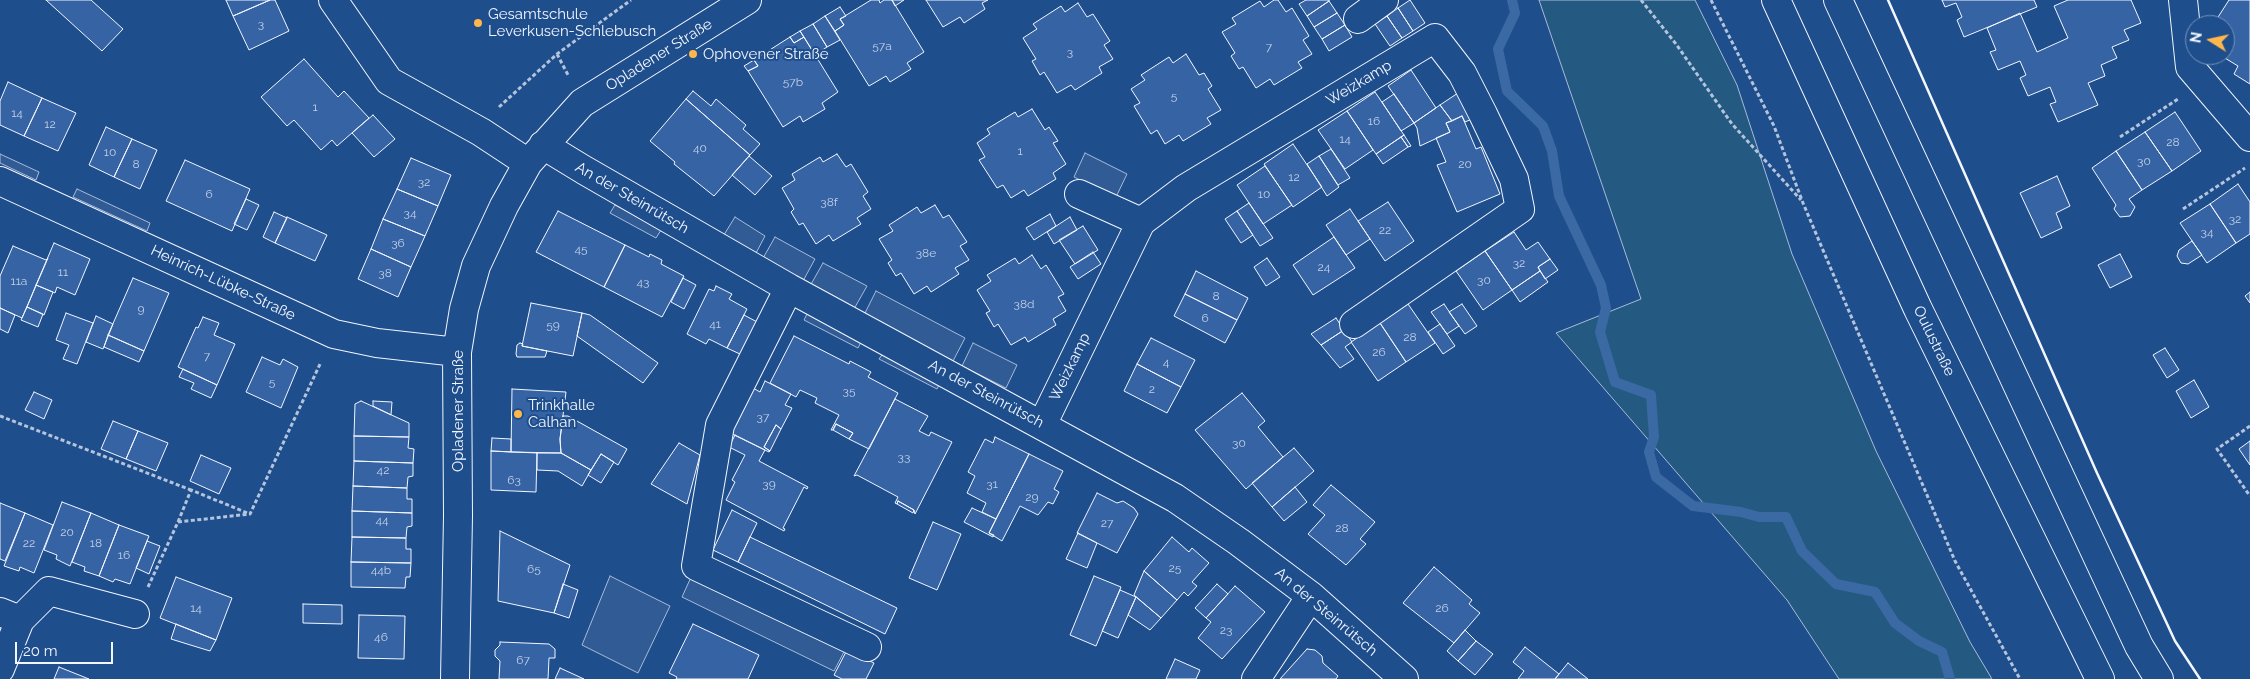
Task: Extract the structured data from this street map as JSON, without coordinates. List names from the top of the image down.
{
  "streets": {
    "street": [
      "Opladener Straße",
      "Weizkamp",
      "An der Steinrütsch",
      "Heinrich-Lübke-Straße",
      "Oulustraße"
    ]
  },
  "crossings": [
    ["Opladener Straße", "An der Steinrütsch"],
    ["Opladener Straße", "Heinrich-Lübke-Straße"],
    ["Weizkamp", "An der Steinrütsch"]
  ],
  "places": ["Gesamtschule Leverkusen-Schlebusch", "Ophovener Straße", "Trinkhalle Calhan"],
  "house_numbers": [
    "3",
    "57a",
    "7",
    "3",
    "57b",
    "5",
    "1",
    "14",
    "16",
    "12",
    "14",
    "28",
    "40",
    "1",
    "10",
    "30",
    "8",
    "20",
    "12",
    "32",
    "6",
    "10",
    "38f",
    "34",
    "32",
    "22",
    "34",
    "36",
    "45",
    "38e",
    "32",
    "24",
    "11",
    "38",
    "30",
    "11a",
    "43",
    "8",
    "38d",
    "9",
    "6",
    "41",
    "59",
    "28",
    "26",
    "7",
    "4",
    "5",
    "2",
    "35",
    "37",
    "30",
    "33",
    "42",
    "63",
    "39",
    "31",
    "29",
    "44",
    "27",
    "28",
    "20",
    "22",
    "18",
    "16",
    "25",
    "65",
    "44b",
    "14",
    "26",
    "23",
    "46",
    "67"
  ],
  "scale_bar": "20 m",
  "north": "left"
}
